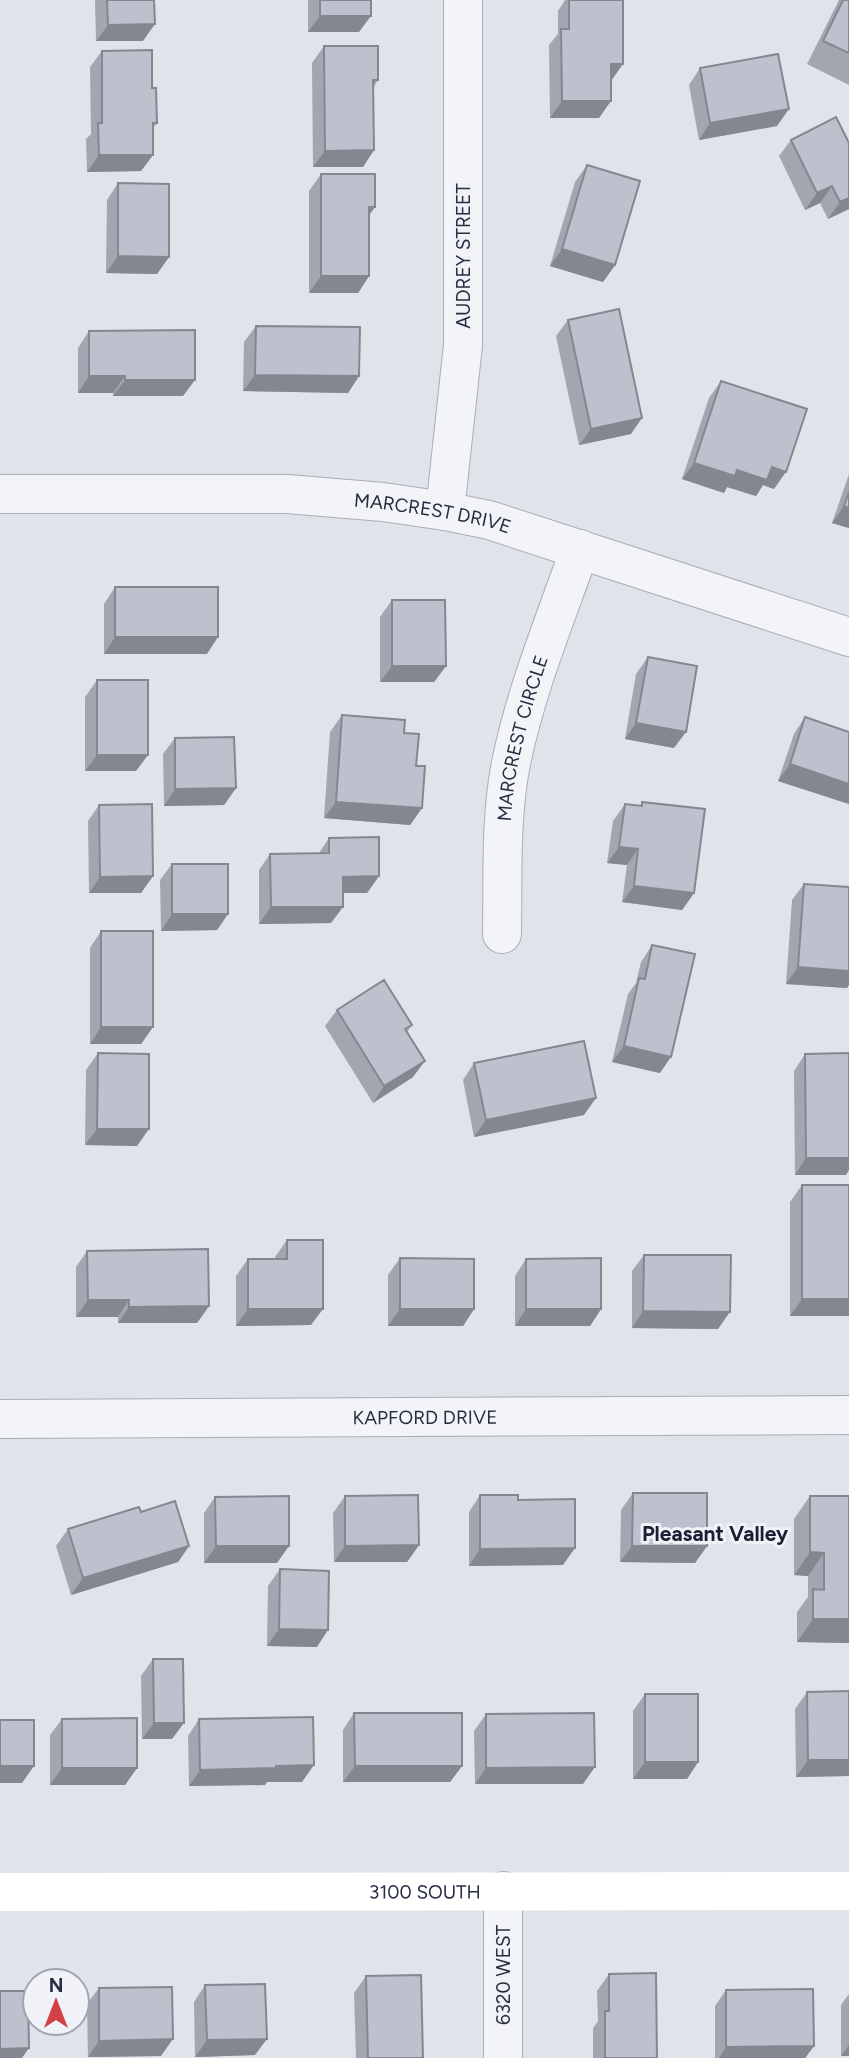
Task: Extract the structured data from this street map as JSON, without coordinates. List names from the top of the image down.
{
  "streets": {
    "main road": ["3100 SOUTH"],
    "street": [
      "AUDREY STREET",
      "MARCREST DRIVE",
      "MARCREST CIRCLE",
      "KAPFORD DRIVE",
      "6320 WEST"
    ]
  },
  "crossings": [
    ["AUDREY STREET", "MARCREST DRIVE"],
    ["MARCREST DRIVE", "MARCREST CIRCLE"],
    ["3100 SOUTH", "6320 WEST"]
  ],
  "districts": ["Pleasant Valley"],
  "north": "top"
}
